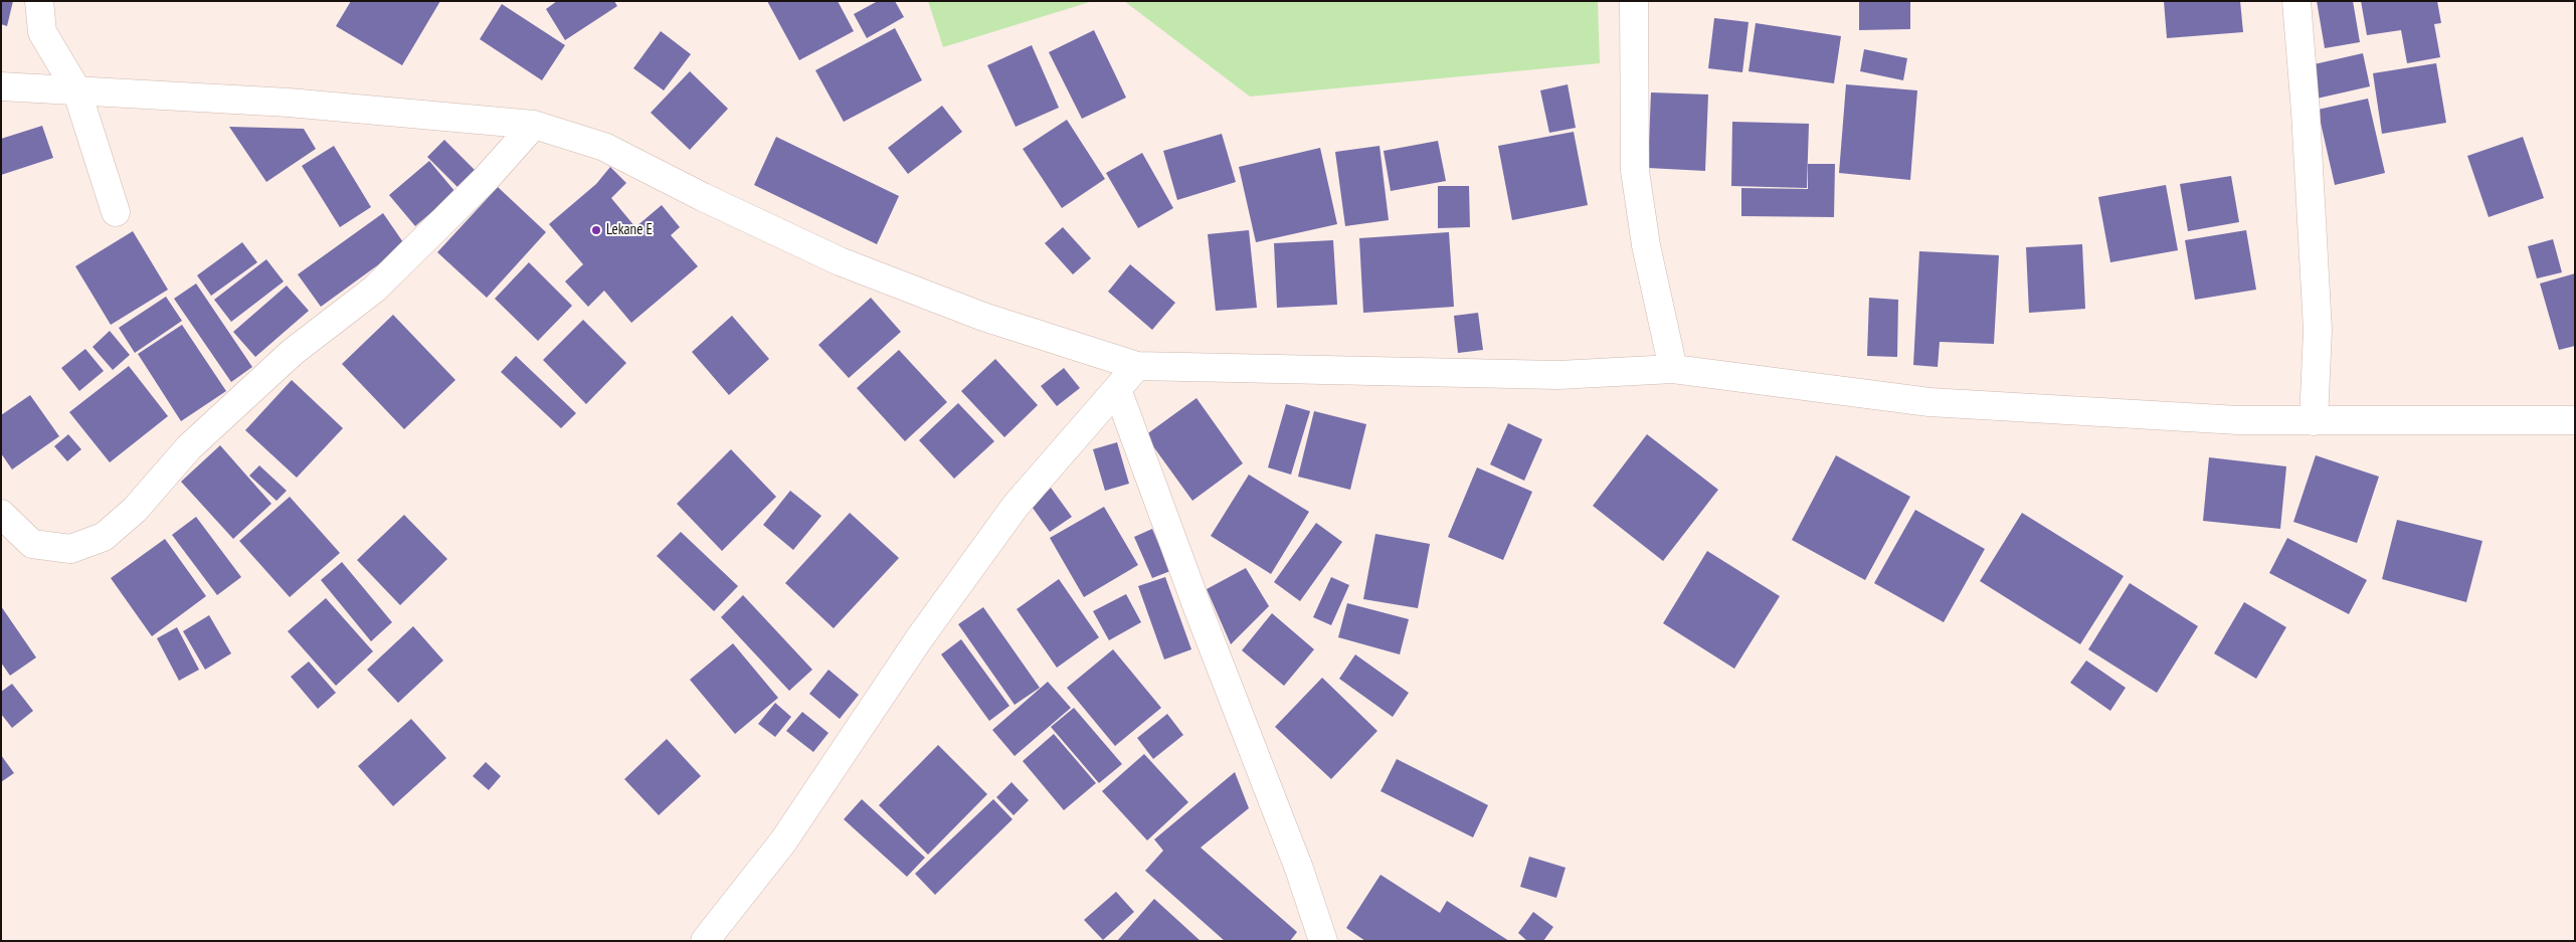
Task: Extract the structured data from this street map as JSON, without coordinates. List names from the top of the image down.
{
  "places": ["Lekane E"]
}
